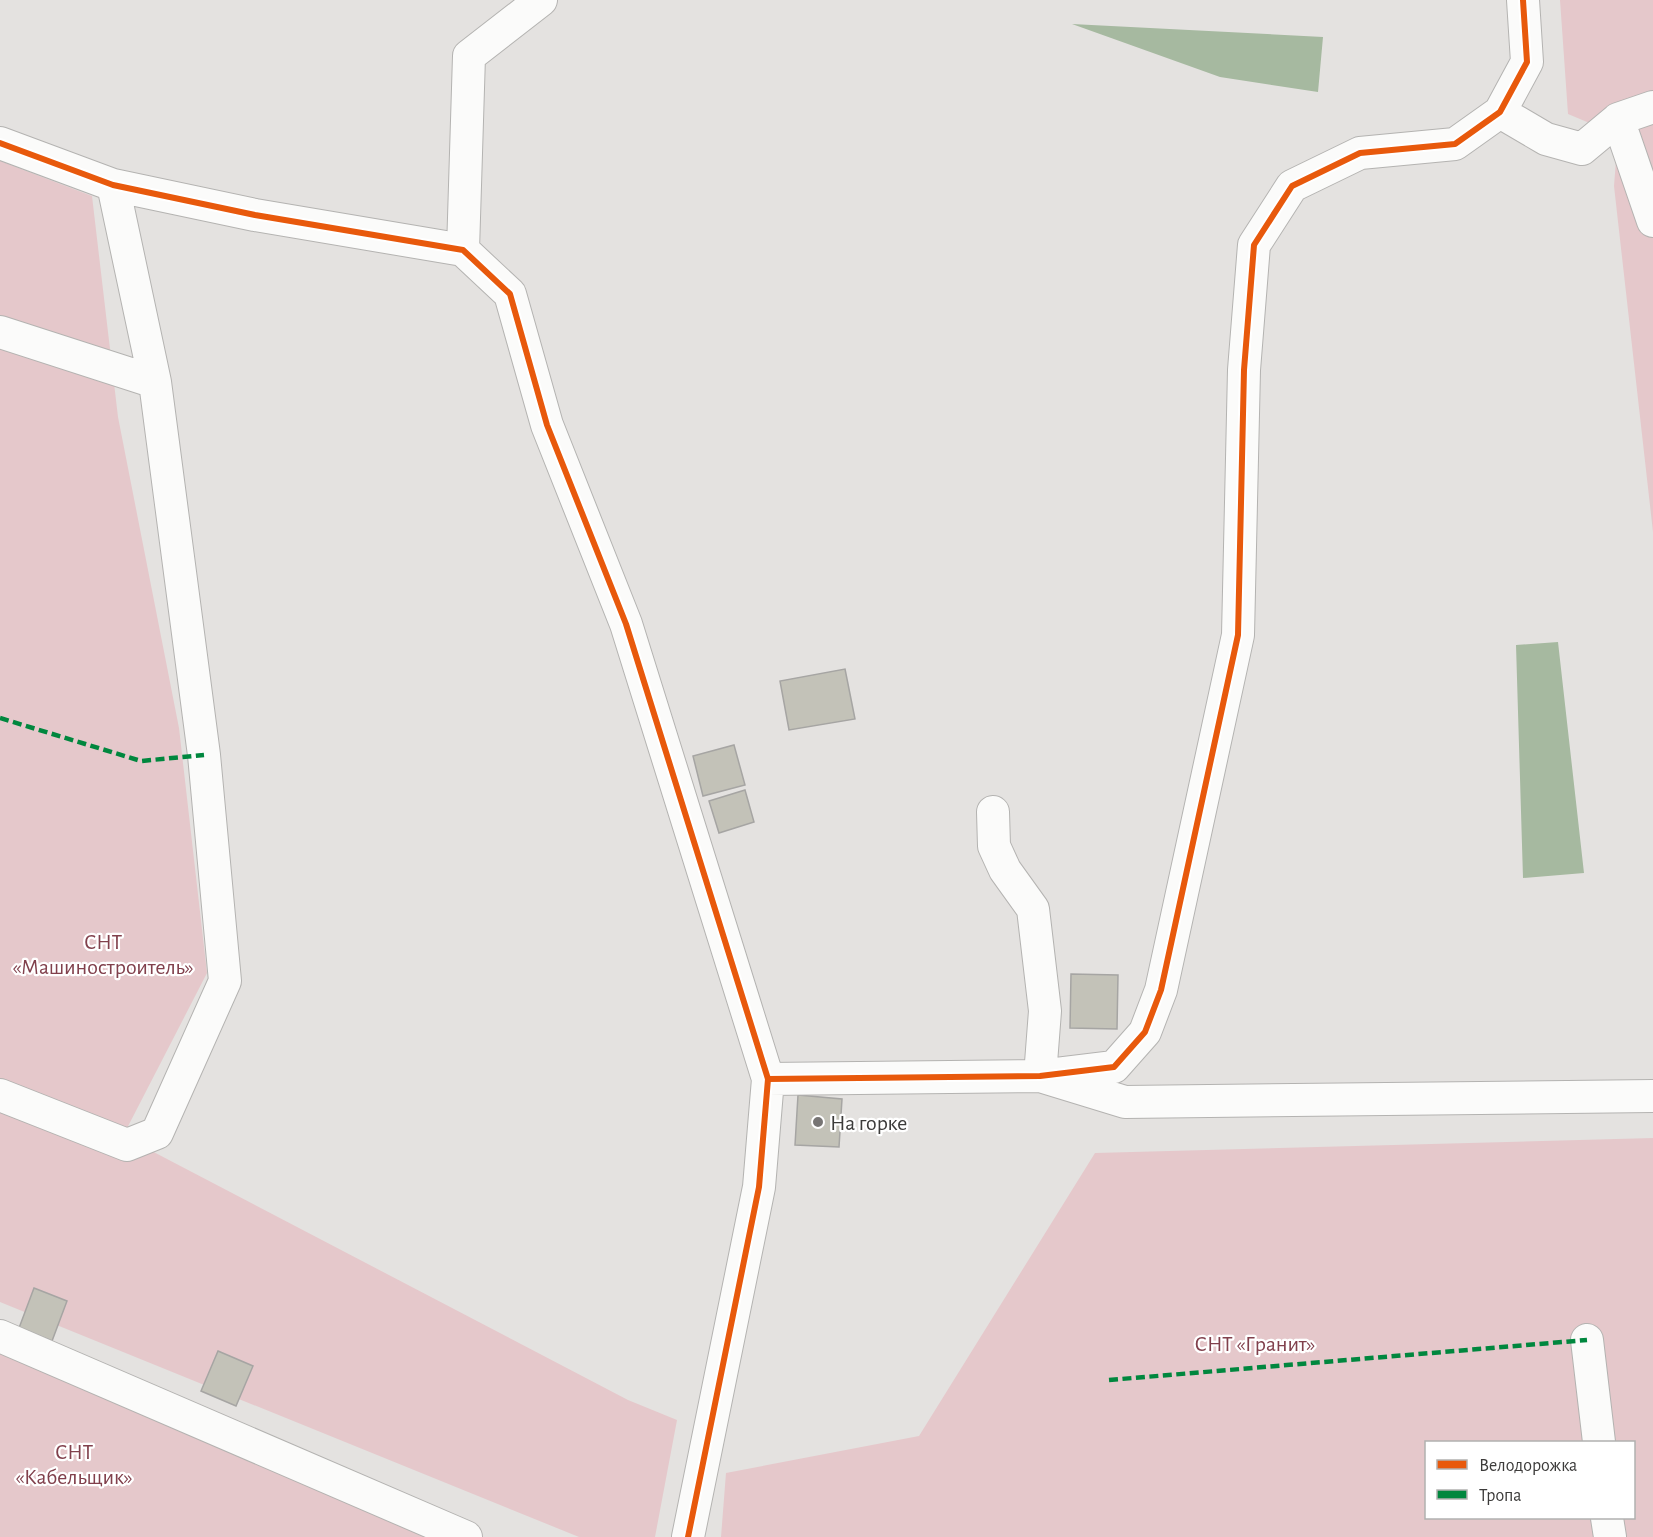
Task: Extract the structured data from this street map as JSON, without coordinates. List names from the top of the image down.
{
  "parks": ["СНТ «Машиностроитель»", "СНТ «Гранит»", "СНТ «Кабельщик»"],
  "places": ["На горке"],
  "legend": ["Велодорожка", "Тропа"]
}
